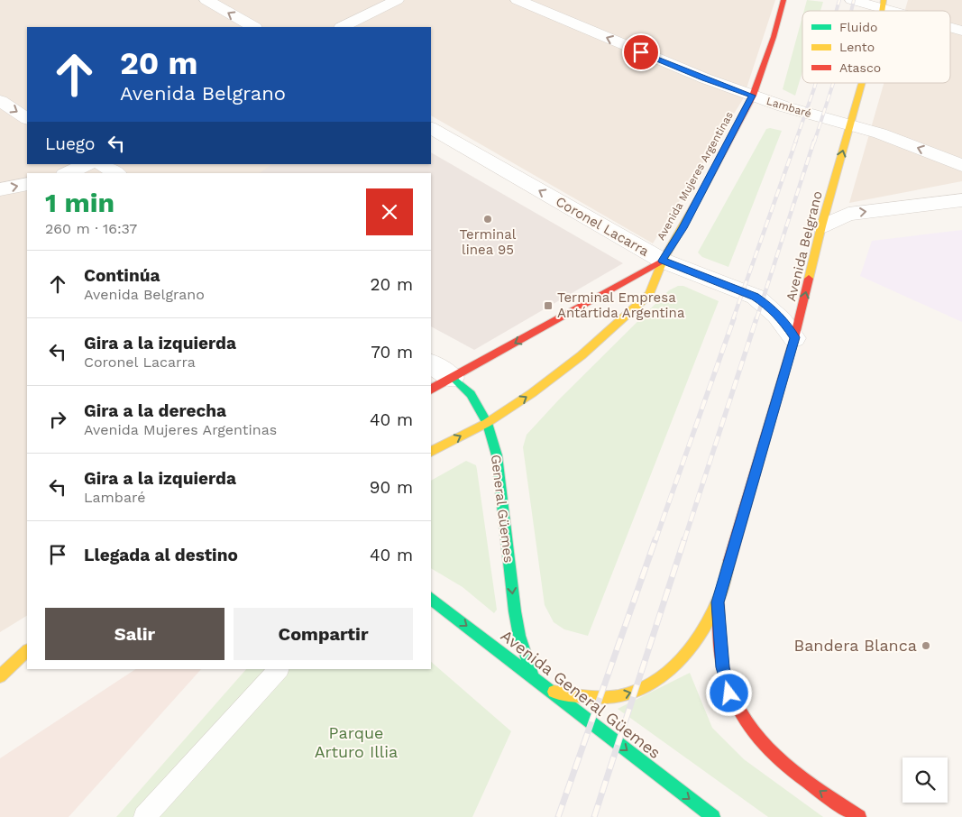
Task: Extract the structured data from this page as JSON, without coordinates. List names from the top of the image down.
{
  "streets": {
    "street": [
      "Lambaré",
      "Avenida Mujeres Argentinas",
      "Coronel Lacarra",
      "Avenida Belgrano",
      "General Güemes",
      "Avenida General Güemes"
    ]
  },
  "crossings": [
    ["Lambaré", "Avenida Mujeres Argentinas"],
    ["Lambaré", "Avenida Belgrano"],
    ["Avenida Mujeres Argentinas", "Coronel Lacarra"],
    ["Avenida Mujeres Argentinas", "General Güemes"],
    ["Coronel Lacarra", "Avenida Belgrano"],
    ["General Güemes", "Avenida General Güemes"]
  ],
  "one_way": [
    "Lambaré",
    "Coronel Lacarra",
    "Avenida Belgrano",
    "General Güemes",
    "Avenida General Güemes"
  ],
  "parks": ["Parque Arturo Illia"],
  "places": {
    "other": ["Terminal linea 95", "Bandera Blanca"],
    "transit": ["Terminal Empresa Antártida Argentina"]
  },
  "legend": ["Fluido", "Lento", "Atasco"],
  "page": {
    "turn": ["20 m", "Avenida Belgrano"],
    "then": "Luego",
    "heading": ["1 min", "260 m · 16:37"],
    "list": [
      {
        "name": "Continúa",
        "note": "Avenida Belgrano",
        "value": "20 m"
      },
      {
        "name": "Gira a la izquierda",
        "note": "Coronel Lacarra",
        "value": "70 m"
      },
      {
        "name": "Gira a la derecha",
        "note": "Avenida Mujeres Argentinas",
        "value": "40 m"
      },
      {
        "name": "Gira a la izquierda",
        "note": "Lambaré",
        "value": "90 m"
      },
      {
        "name": "Llegada al destino",
        "value": "40 m"
      }
    ],
    "buttons": ["Salir", "Compartir"]
  }
}
